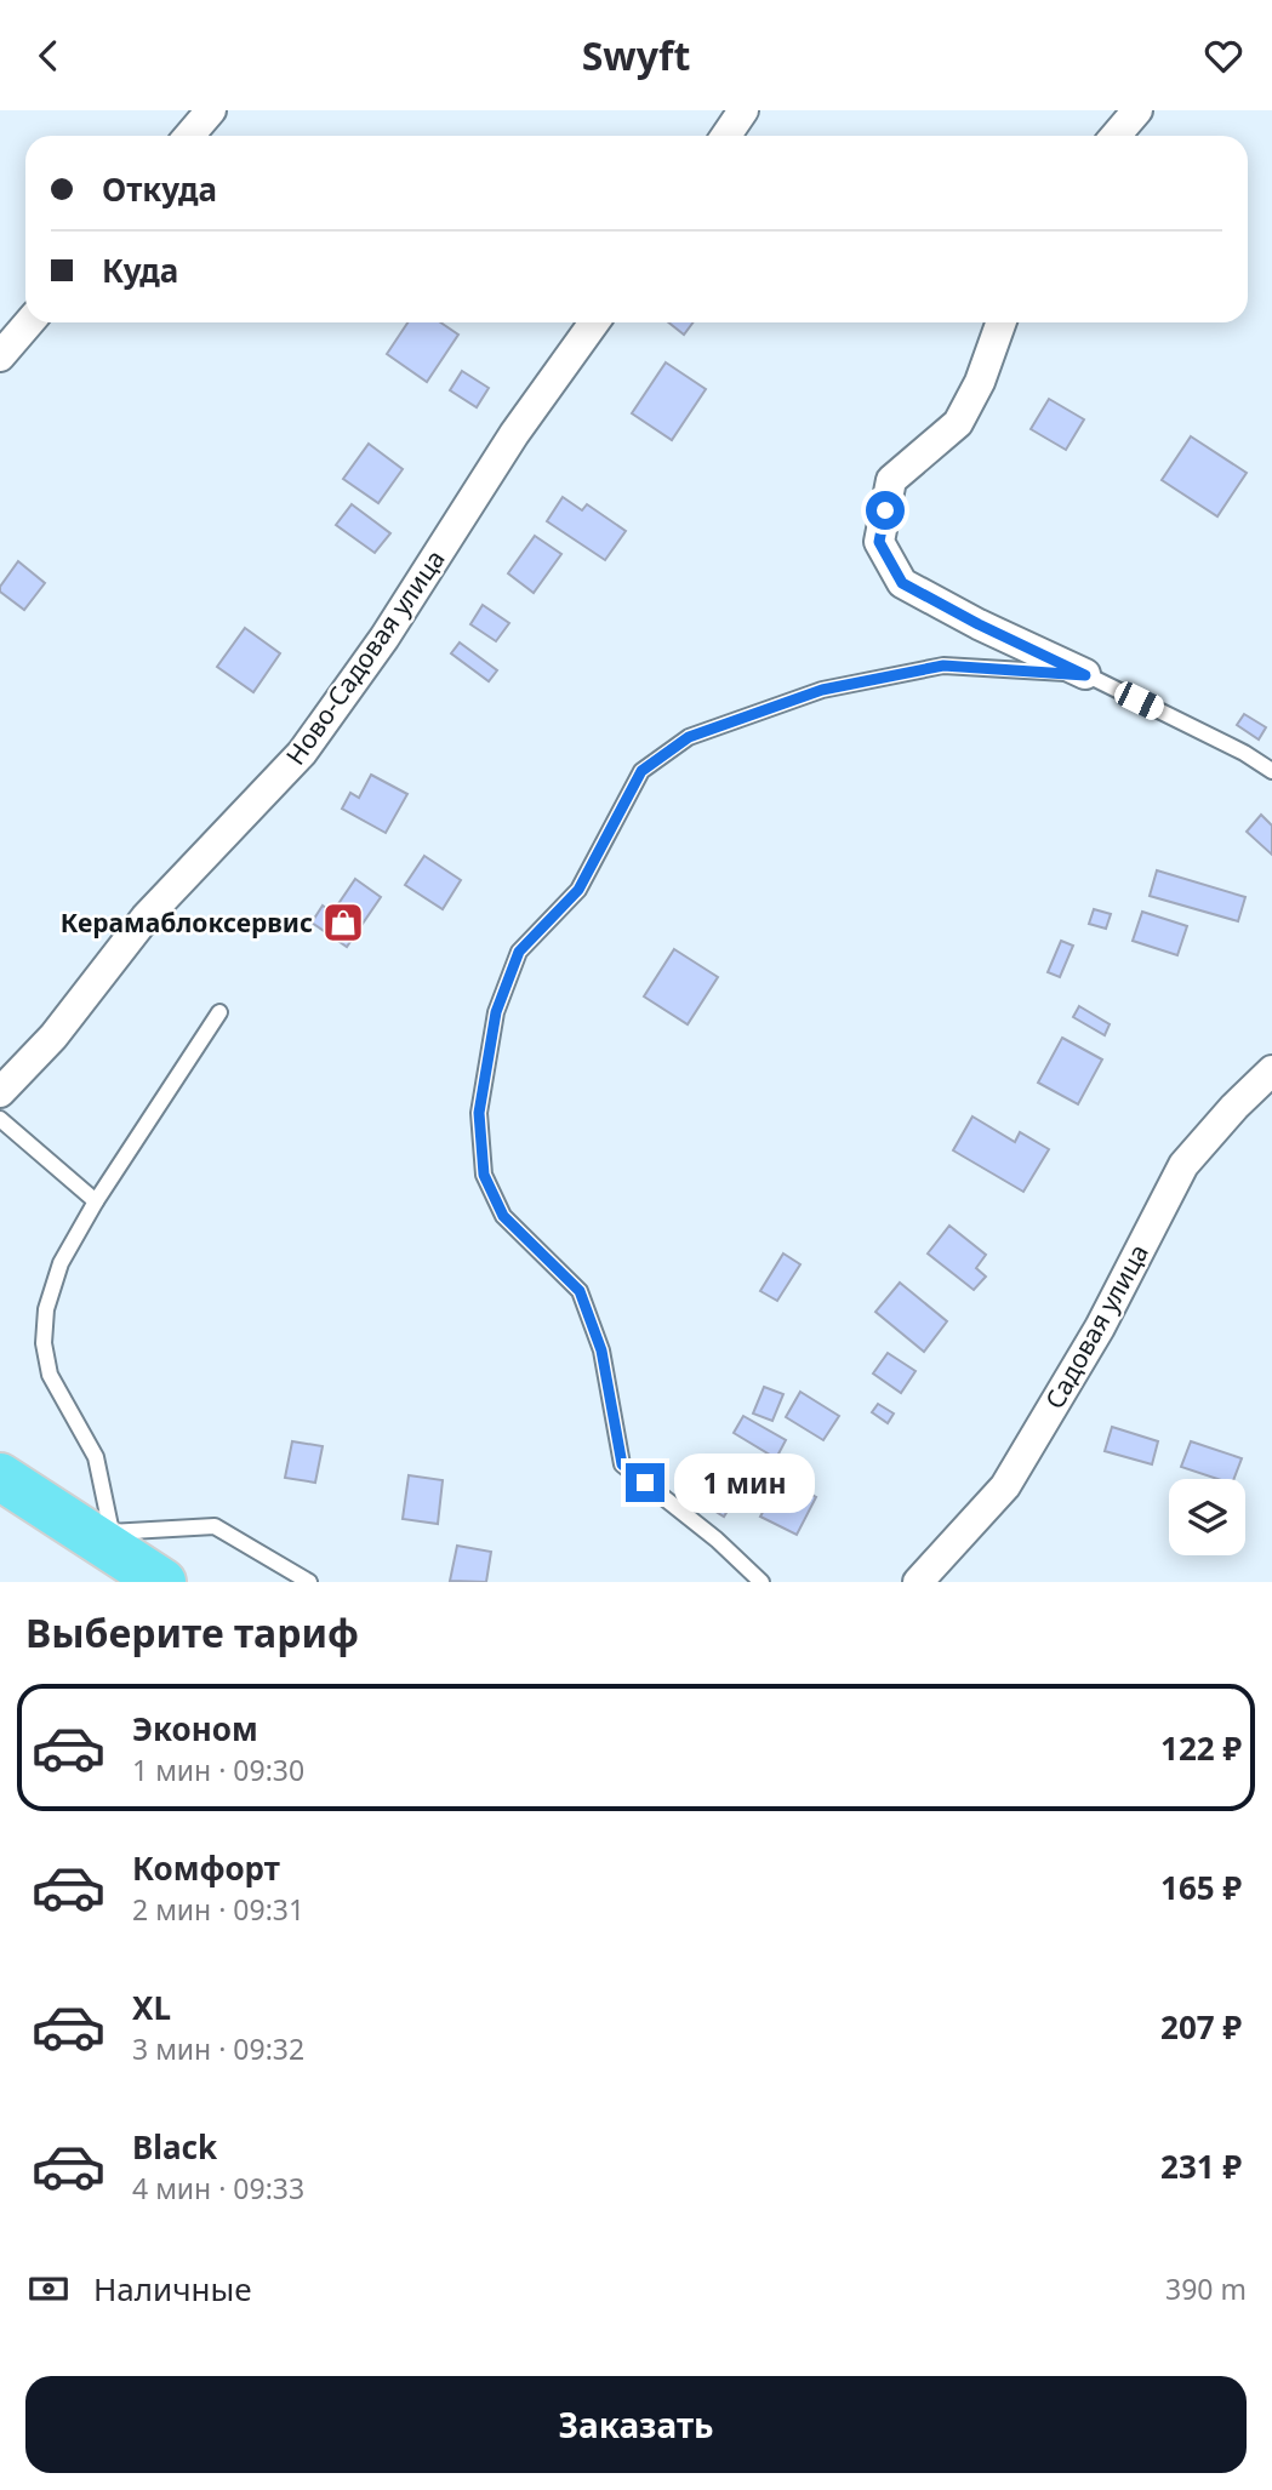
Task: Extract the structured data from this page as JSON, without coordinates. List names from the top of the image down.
{
  "streets": {
    "street": ["Ново-Садовая улица", "Садовая улица"]
  },
  "places": {
    "shop": ["Керамаблоксервис"]
  },
  "page": {
    "header": "Swyft",
    "banner": ["Откуда", "Куда"],
    "bubble": "1 мин",
    "heading": "Выберите тариф",
    "list": [
      {
        "name": "Эконом",
        "note": "1 мин · 09:30",
        "value": "122 ₽"
      },
      {
        "name": "Комфорт",
        "note": "2 мин · 09:31",
        "value": "165 ₽"
      },
      {
        "name": "XL",
        "note": "3 мин · 09:32",
        "value": "207 ₽"
      },
      {
        "name": "Black",
        "note": "4 мин · 09:33",
        "value": "231 ₽"
      }
    ],
    "pay": ["Наличные", "390 m"],
    "buttons": "Заказать"
  }
}
